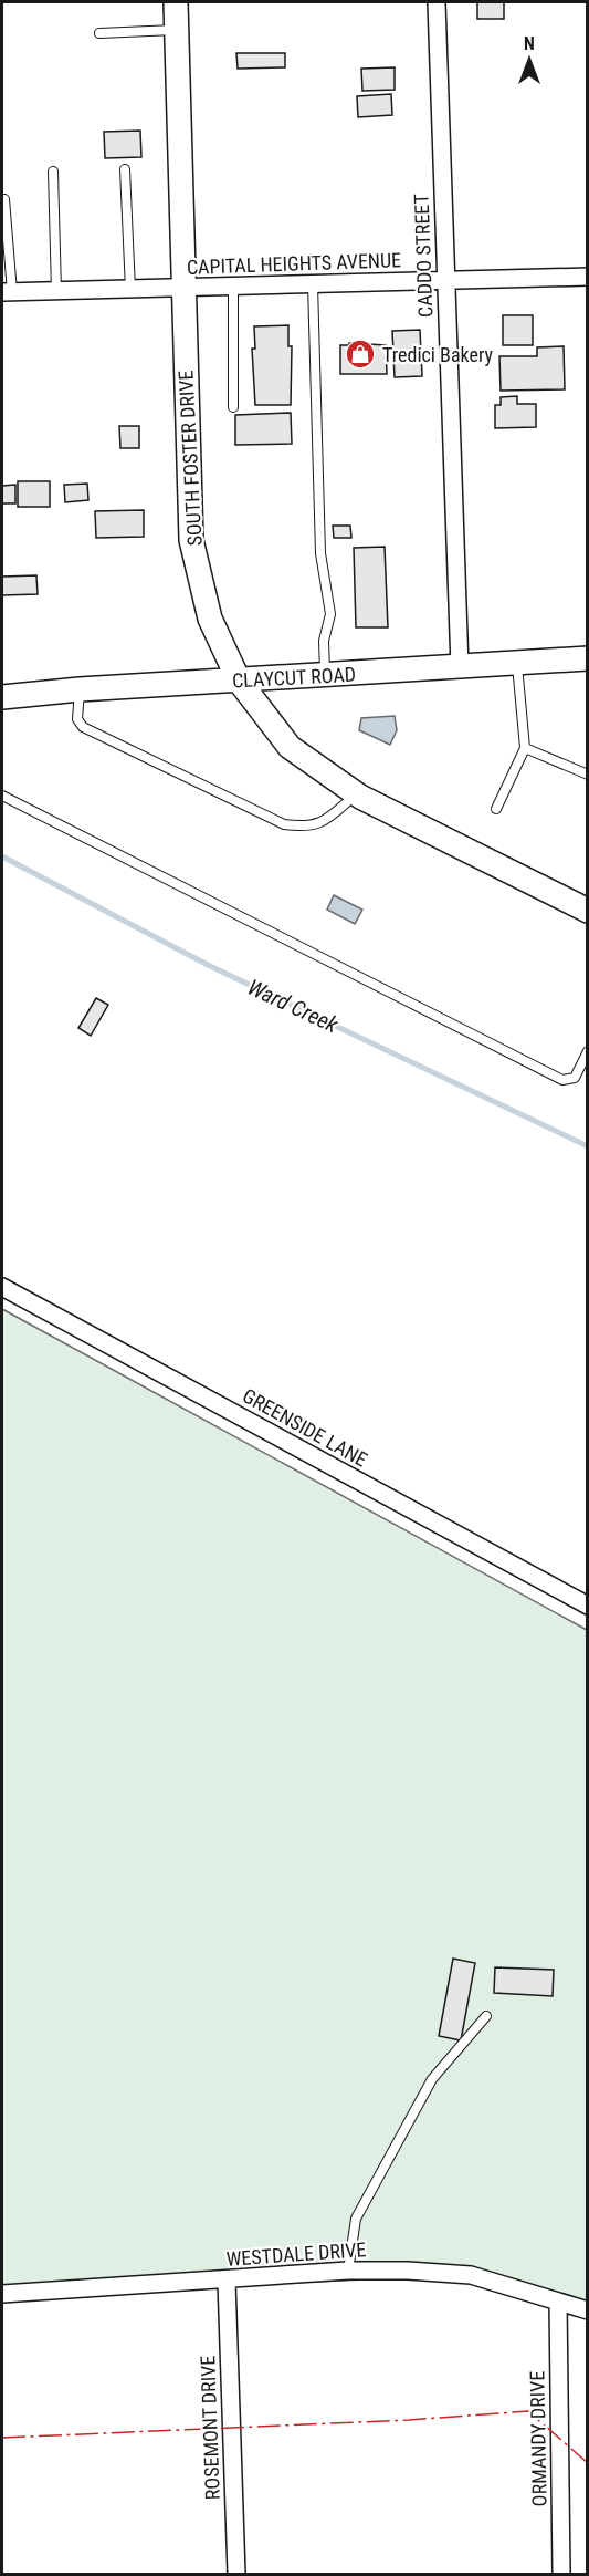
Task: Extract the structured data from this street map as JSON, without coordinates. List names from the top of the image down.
{
  "streets": {
    "street": [
      "CADDO STREET",
      "CAPITAL HEIGHTS AVENUE",
      "SOUTH FOSTER DRIVE",
      "CLAYCUT ROAD",
      "GREENSIDE LANE",
      "WESTDALE DRIVE",
      "ROSEMONT DRIVE",
      "ORMANDY DRIVE"
    ]
  },
  "crossings": [
    ["CADDO STREET", "CAPITAL HEIGHTS AVENUE"],
    ["CADDO STREET", "CLAYCUT ROAD"],
    ["CAPITAL HEIGHTS AVENUE", "SOUTH FOSTER DRIVE"],
    ["SOUTH FOSTER DRIVE", "CLAYCUT ROAD"],
    ["WESTDALE DRIVE", "ROSEMONT DRIVE"],
    ["WESTDALE DRIVE", "ORMANDY DRIVE"]
  ],
  "water": ["Ward Creek"],
  "places": {
    "shop": ["Tredici Bakery"]
  },
  "north": "top"
}
